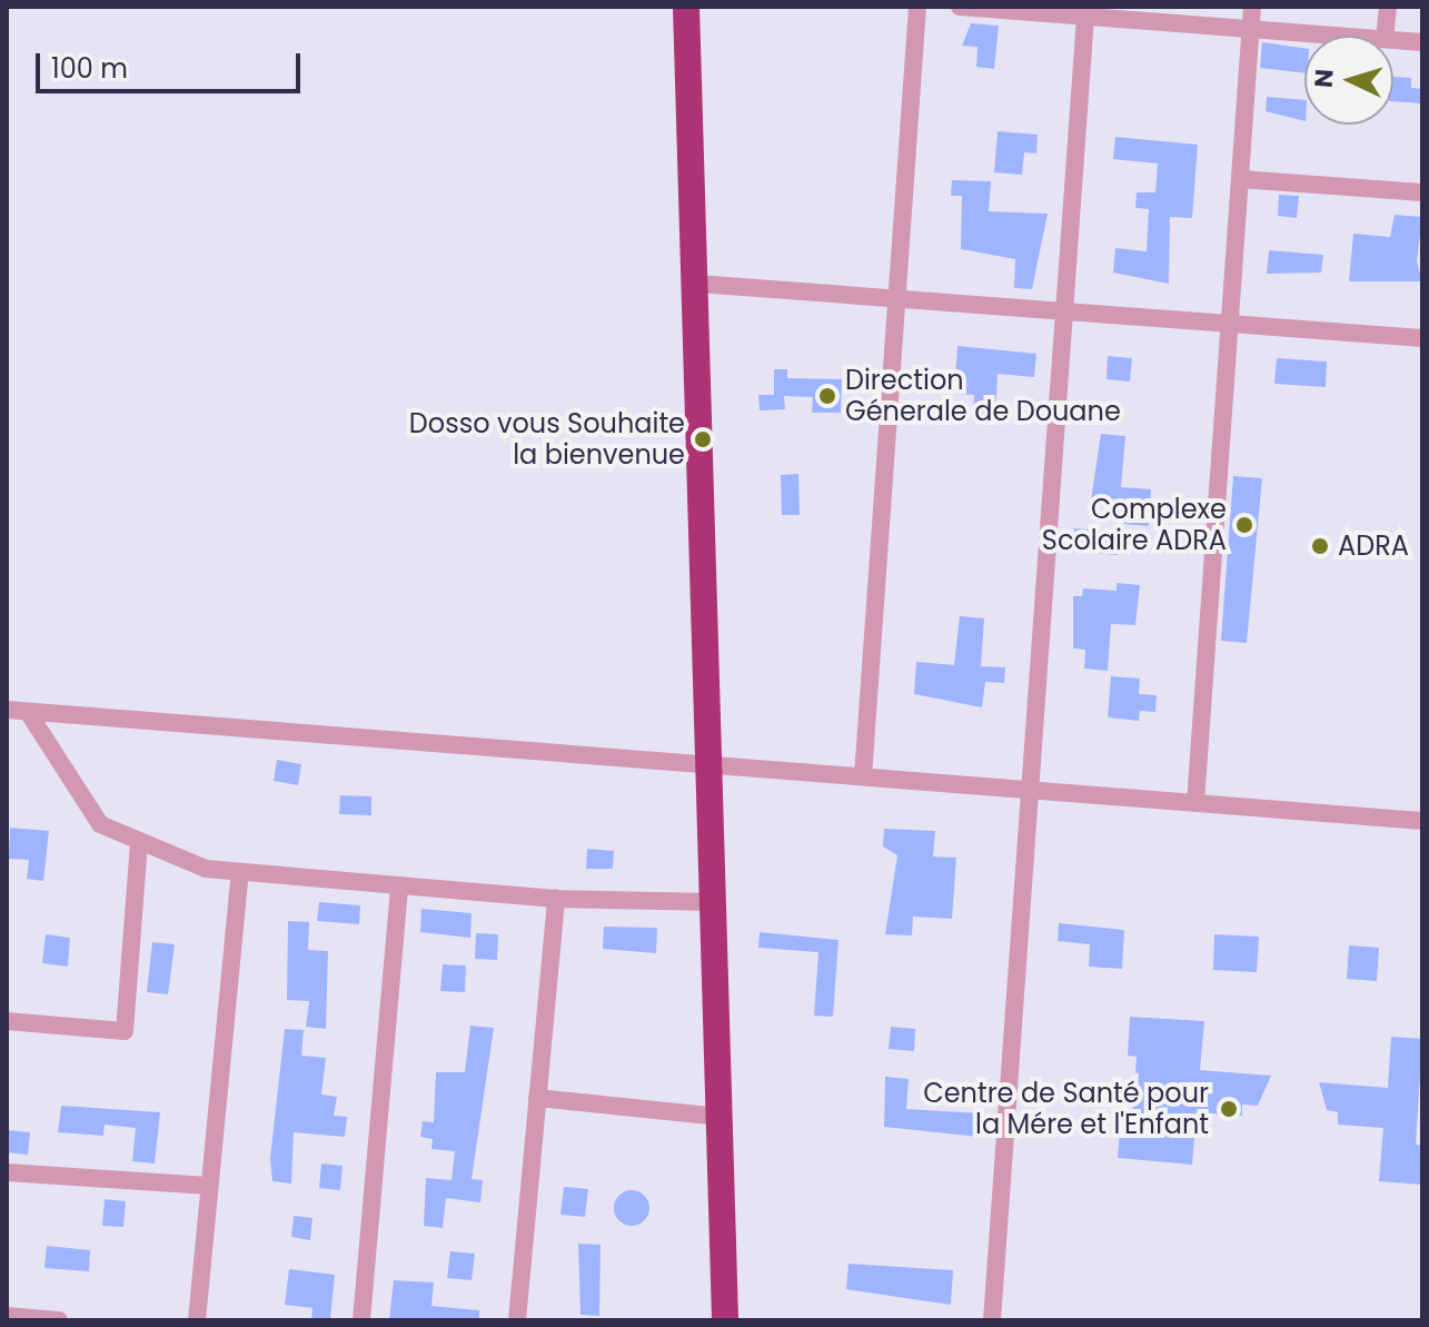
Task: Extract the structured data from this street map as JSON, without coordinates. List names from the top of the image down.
{
  "places": [
    "Direction Génerale de Douane",
    "Dosso vous Souhaite la bienvenue",
    "Complexe Scolaire ADRA",
    "ADRA",
    "Centre de Santé pour la Mére et l'Enfant"
  ],
  "scale_bar": "100 m",
  "north": "left"
}
